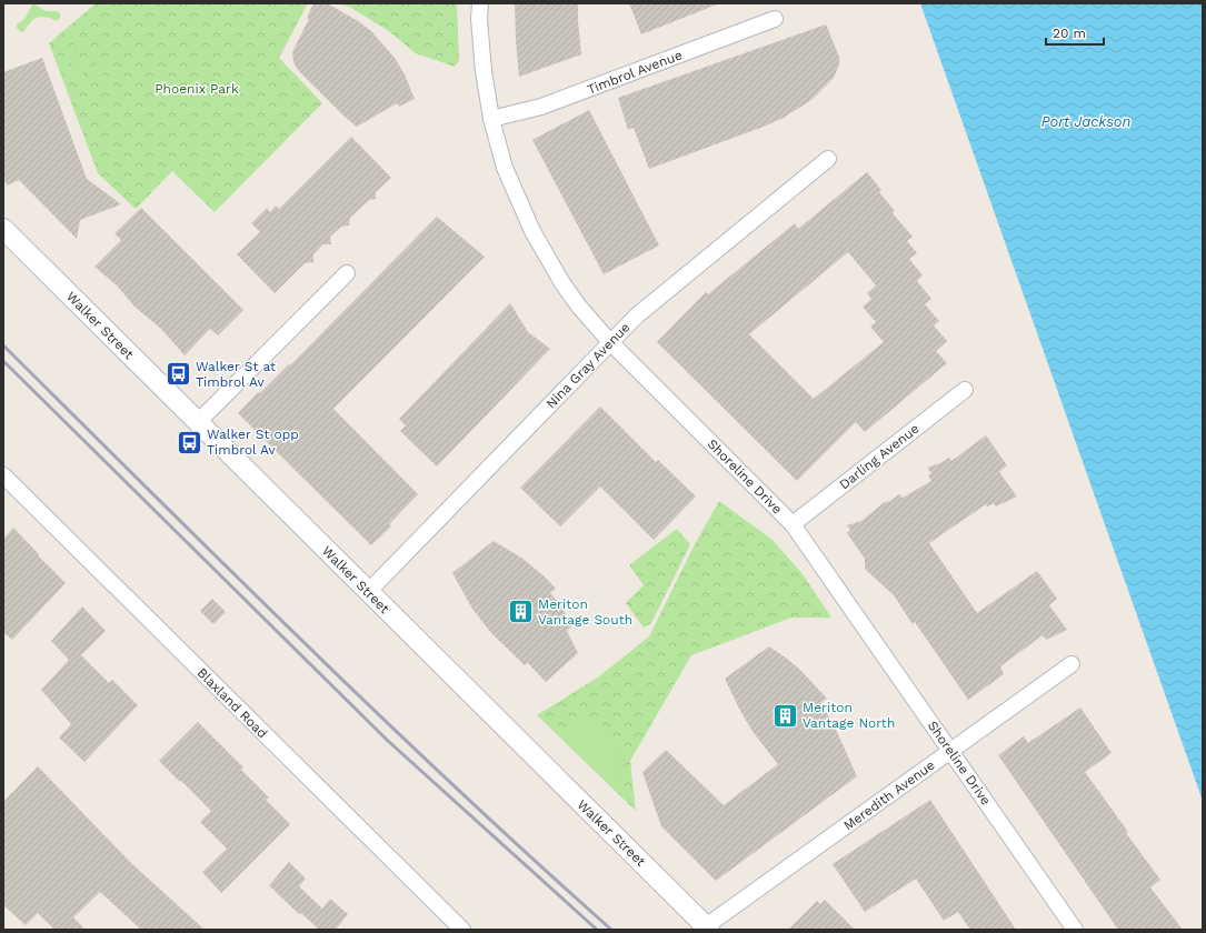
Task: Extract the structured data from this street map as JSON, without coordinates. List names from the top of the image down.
{
  "streets": {
    "street": [
      "Timbrol Avenue",
      "Walker Street",
      "Nina Gray Avenue",
      "Darling Avenue",
      "Shoreline Drive",
      "Blaxland Road",
      "Meredith Avenue"
    ]
  },
  "crossings": [
    ["Timbrol Avenue", "Shoreline Drive"],
    ["Walker Street", "Nina Gray Avenue"],
    ["Walker Street", "Meredith Avenue"],
    ["Nina Gray Avenue", "Shoreline Drive"],
    ["Darling Avenue", "Shoreline Drive"],
    ["Shoreline Drive", "Meredith Avenue"]
  ],
  "water": ["Port Jackson"],
  "parks": ["Phoenix Park"],
  "places": {
    "bus stop": ["Walker St at Timbrol Av", "Walker St opp Timbrol Av"],
    "building": ["Meriton Vantage South", "Meriton Vantage North"]
  },
  "scale_bar": "20 m"
}
